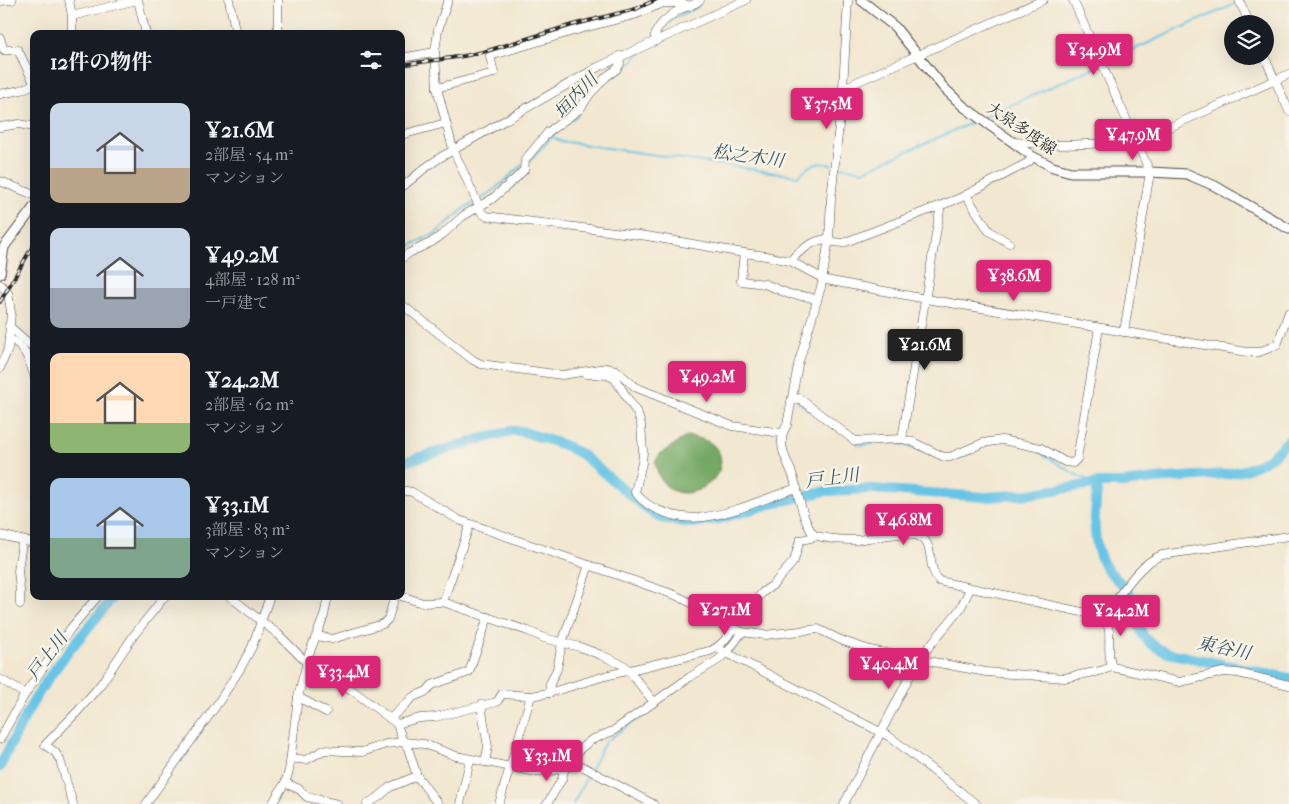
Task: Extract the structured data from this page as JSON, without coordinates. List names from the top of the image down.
{
  "streets": {
    "main road": ["大泉多度線"]
  },
  "water": [
    "垣内川",
    "松之木川",
    "戸上川",
    "東谷川"
  ],
  "page": {
    "heading": "12件の物件",
    "price": [
      "¥34.9M",
      "¥37.5M",
      "¥47.9M",
      "¥38.6M",
      "¥21.6M",
      "¥49.2M",
      "¥46.8M",
      "¥27.1M",
      "¥24.2M",
      "¥40.4M",
      "¥33.4M",
      "¥33.1M"
    ],
    "list": [
      {
        "name": "¥21.6M",
        "note": "2部屋 · 54 m² · マンション"
      },
      {
        "name": "¥49.2M",
        "note": "4部屋 · 128 m² · 一戸建て"
      },
      {
        "name": "¥24.2M",
        "note": "2部屋 · 62 m² · マンション"
      },
      {
        "name": "¥33.1M",
        "note": "3部屋 · 83 m² · マンション"
      }
    ]
  }
}
